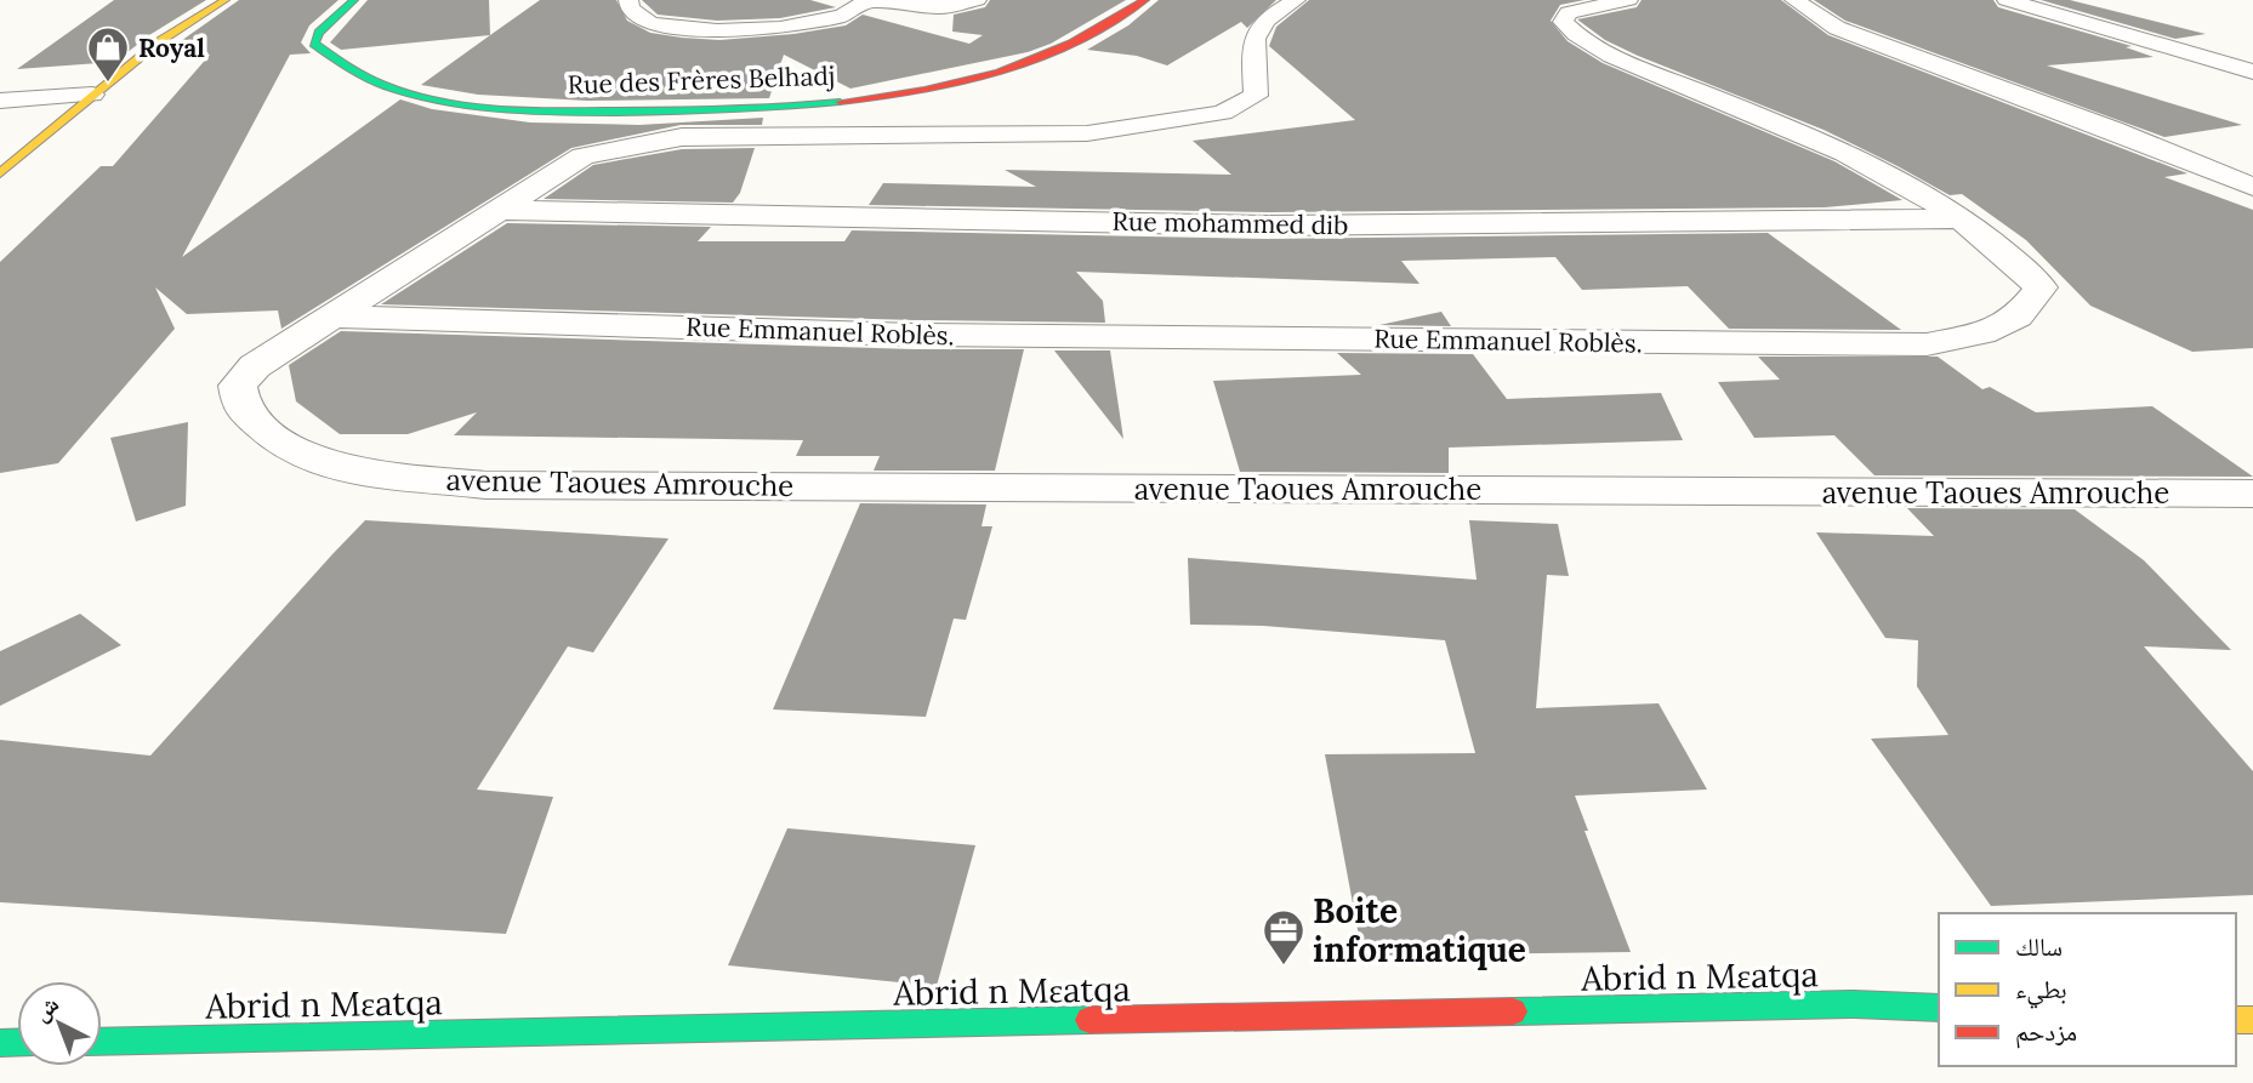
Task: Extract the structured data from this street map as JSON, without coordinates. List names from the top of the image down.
{
  "streets": {
    "main road": ["Rue des Frères Belhadj", "Abrid n Mɛatqa"],
    "street": ["Rue mohammed dib", "Rue Emmanuel Roblès.", "avenue Taoues Amrouche"]
  },
  "crossings": [
    ["Rue mohammed dib", "Rue Emmanuel Roblès."],
    ["Rue mohammed dib", "avenue Taoues Amrouche"],
    ["Rue Emmanuel Roblès.", "avenue Taoues Amrouche"]
  ],
  "places": {
    "shop": ["Royal"],
    "office": ["Boite informatique"]
  },
  "legend": ["سالك", "بطيء", "مزدحم"],
  "north": "top left"
}
